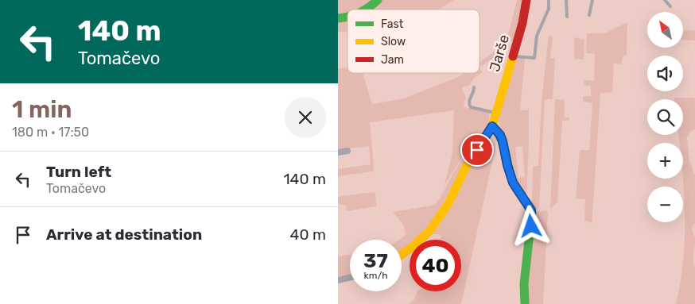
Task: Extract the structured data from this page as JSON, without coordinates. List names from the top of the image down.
{
  "streets": {
    "street": ["Jarše"]
  },
  "legend": ["Fast", "Slow", "Jam"],
  "north": "top left",
  "page": {
    "turn": ["140 m", "Tomačevo"],
    "map_buttons": ["+", "−"],
    "heading": ["1 min", "180 m · 17:50"],
    "list": [
      {
        "name": "Turn left",
        "note": "Tomačevo",
        "value": "140 m"
      },
      {
        "name": "Arrive at destination",
        "value": "40 m"
      }
    ],
    "speed": "37 km/h",
    "limit": "40"
  }
}
